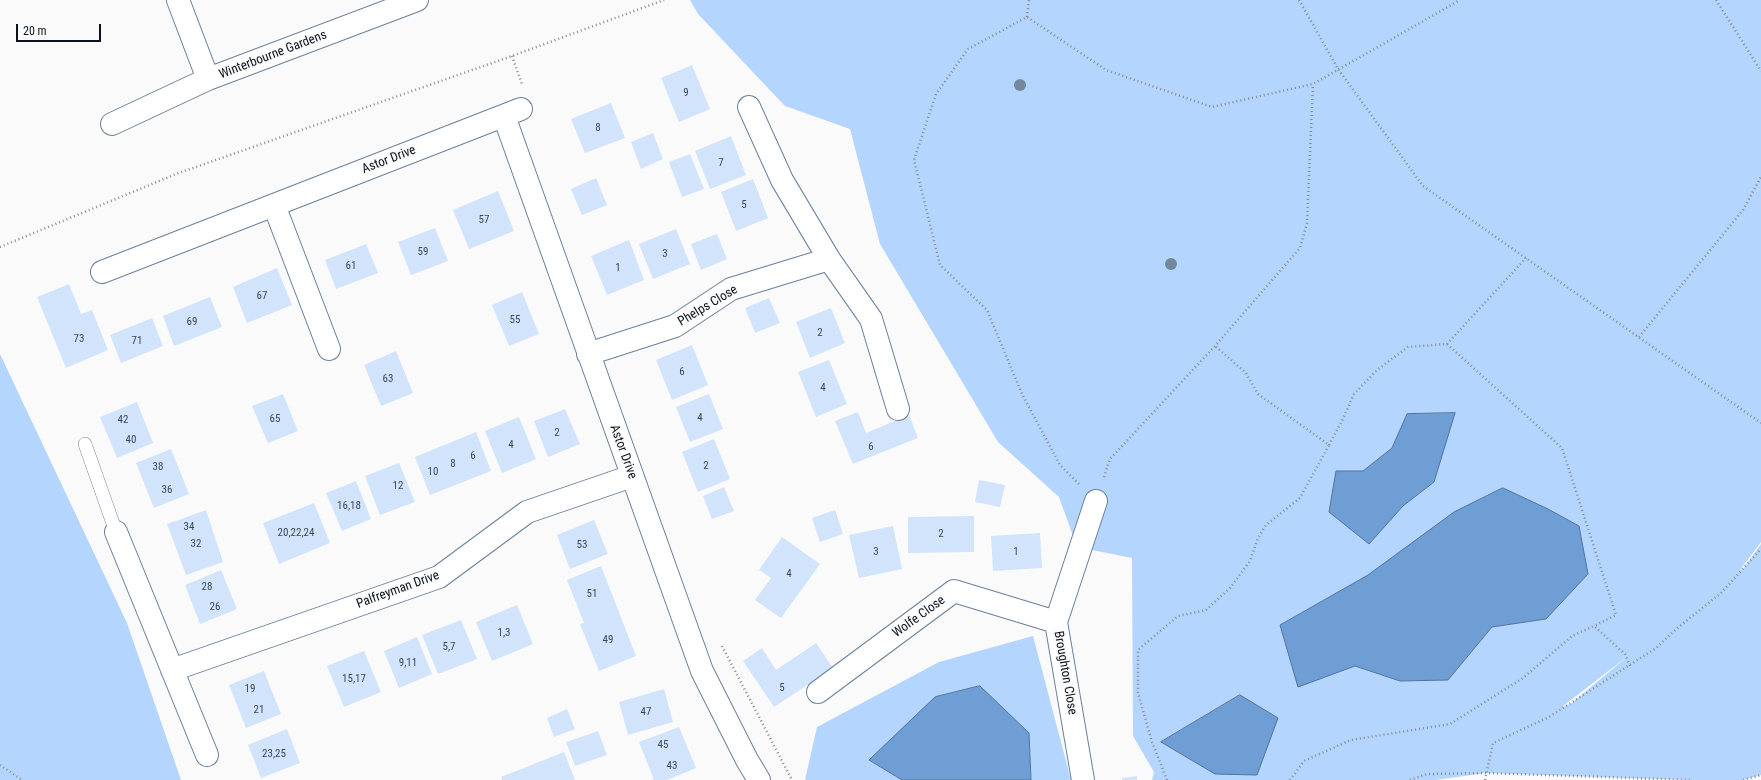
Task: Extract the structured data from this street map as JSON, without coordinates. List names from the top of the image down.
{
  "streets": {
    "street": [
      "Winterbourne Gardens",
      "Astor Drive",
      "Phelps Close",
      "Palfreyman Drive",
      "Wolfe Close",
      "Broughton Close"
    ]
  },
  "crossings": [
    ["Astor Drive", "Phelps Close"],
    ["Astor Drive", "Palfreyman Drive"],
    ["Wolfe Close", "Broughton Close"]
  ],
  "house_numbers": [
    "9",
    "8",
    "7",
    "5",
    "57",
    "59",
    "3",
    "61",
    "1",
    "67",
    "55",
    "69",
    "2",
    "73",
    "71",
    "6",
    "63",
    "4",
    "4",
    "65",
    "42",
    "2",
    "40",
    "4",
    "6",
    "6",
    "8",
    "2",
    "38",
    "10",
    "12",
    "36",
    "16,18",
    "34",
    "20,22,24",
    "2",
    "32",
    "53",
    "3",
    "1",
    "4",
    "28",
    "51",
    "26",
    "1,3",
    "49",
    "5,7",
    "9,11",
    "15,17",
    "5",
    "19",
    "21",
    "47",
    "45",
    "23,25",
    "43"
  ],
  "scale_bar": "20 m"
}
